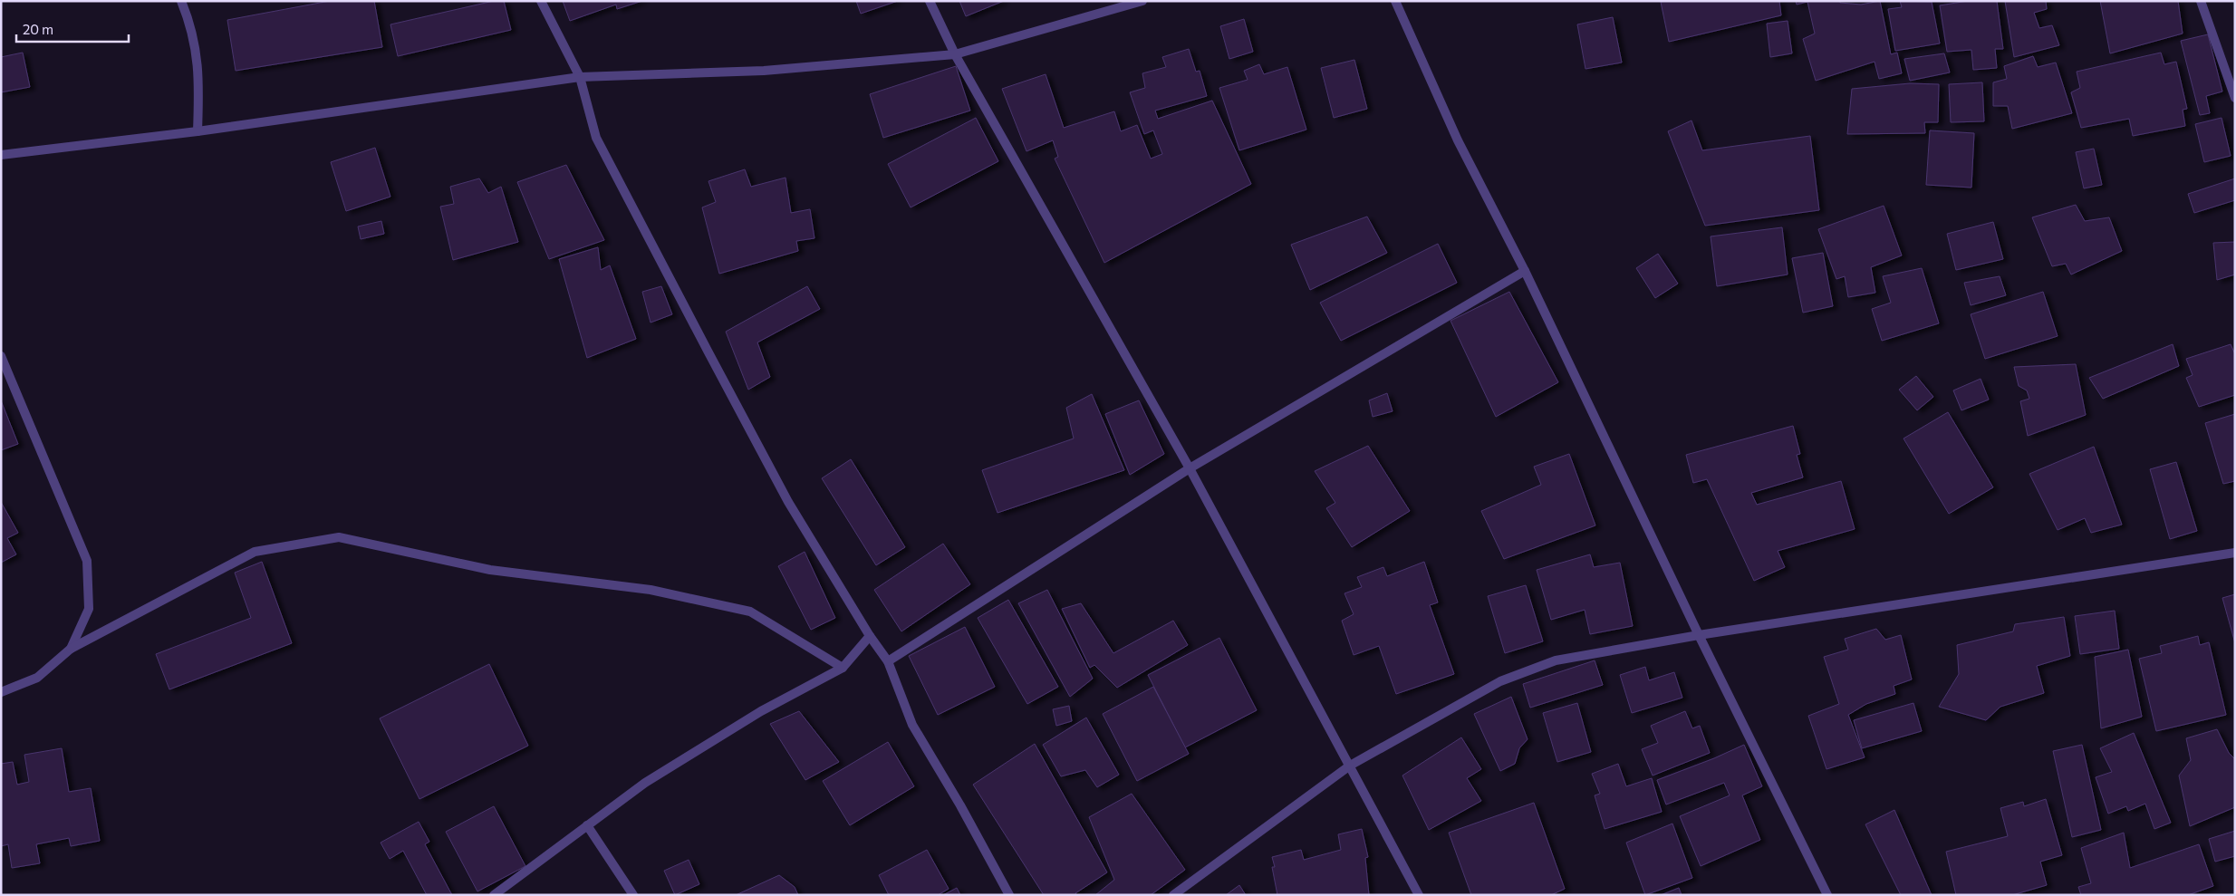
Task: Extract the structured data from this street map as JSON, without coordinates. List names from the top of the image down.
{
  "scale_bar": "20 m"
}
